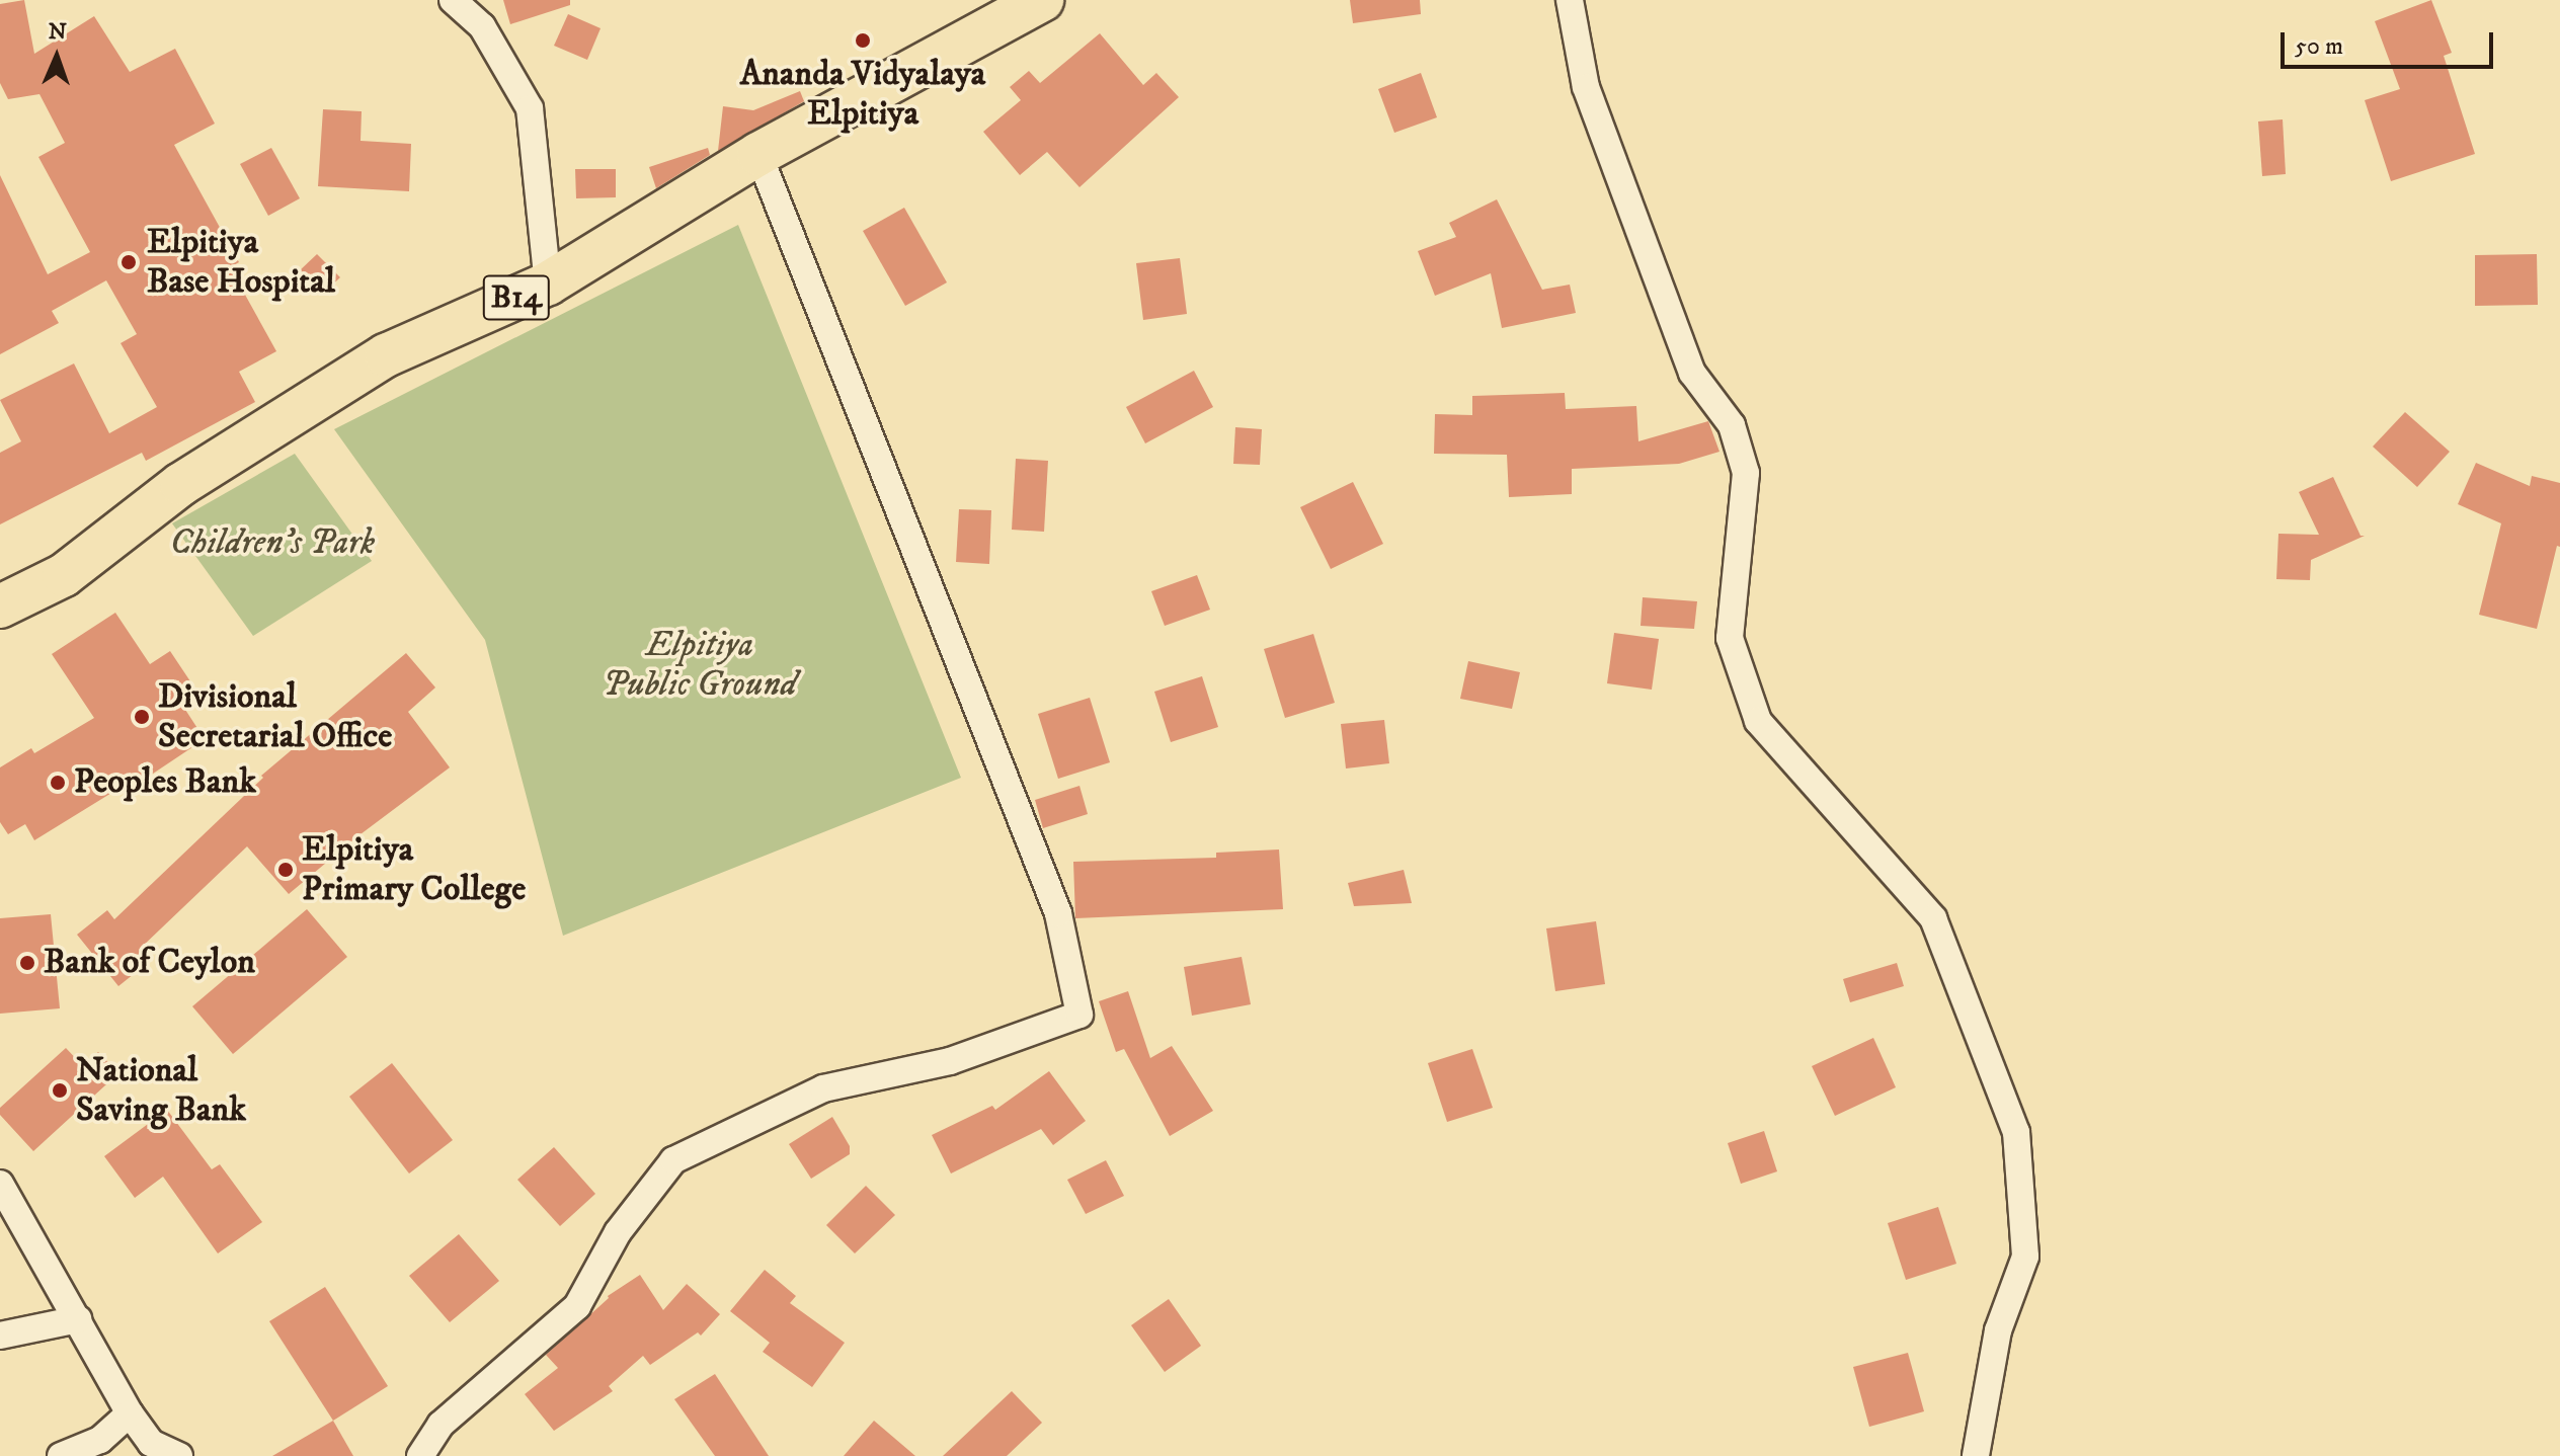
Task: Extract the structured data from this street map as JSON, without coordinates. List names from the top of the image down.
{
  "streets": {
    "main road": ["B14"]
  },
  "parks": ["Children's Park", "Elpitiya Public Ground"],
  "places": [
    "Ananda Vidyalaya Elpitiya",
    "Elpitiya Base Hospital",
    "Divisional Secretarial Office",
    "Peoples Bank",
    "Elpitiya Primary College",
    "Bank of Ceylon",
    "National Saving Bank"
  ],
  "scale_bar": "50 m",
  "north": "top"
}
